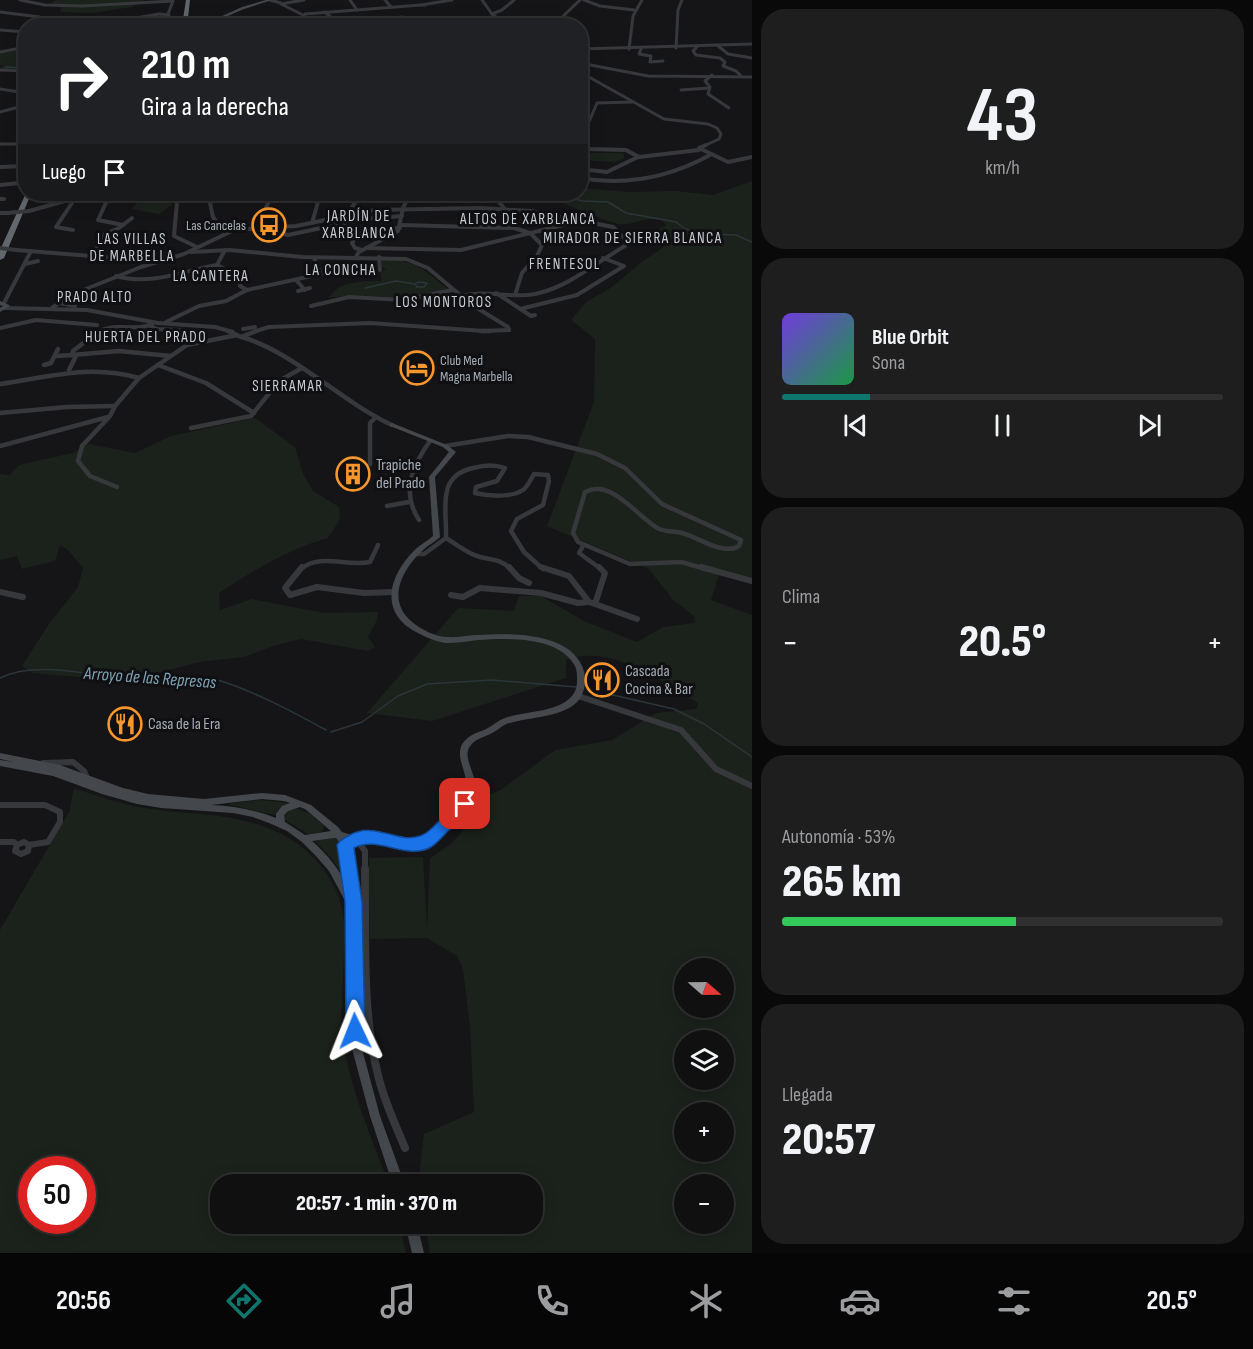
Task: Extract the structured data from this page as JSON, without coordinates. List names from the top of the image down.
{
  "districts": [
    "JARDÍN DE XARBLANCA",
    "ALTOS DE XARBLANCA",
    "MIRADOR DE SIERRA BLANCA",
    "LAS VILLAS DE MARBELLA",
    "FRENTESOL",
    "LA CONCHA",
    "LA CANTERA",
    "PRADO ALTO",
    "LOS MONTOROS",
    "HUERTA DEL PRADO",
    "SIERRAMAR"
  ],
  "water": ["Arroyo de las Represas"],
  "places": {
    "bus stop": ["Las Cancelas"],
    "hotel": ["Club Med Magna Marbella"],
    "building": ["Trapiche del Prado"],
    "restaurant": ["Cascada Cocina & Bar", "Casa de la Era"]
  },
  "north": "right",
  "page": {
    "tile": [
      ["43", "km/h"],
      "Clima",
      ["Autonomía · 53%", "265 km"],
      ["Llegada", "20:57"]
    ],
    "turn": ["210 m", "Gira a la derecha"],
    "then": "Luego",
    "song": ["Blue Orbit", "Sona"],
    "heat": ["−", "20.5°", "+"],
    "map_buttons": ["+", "−"],
    "limit": "50",
    "trip": "20:57 · 1 min · 370 m",
    "tabs": ["20:56", "20.5°"]
  }
}
